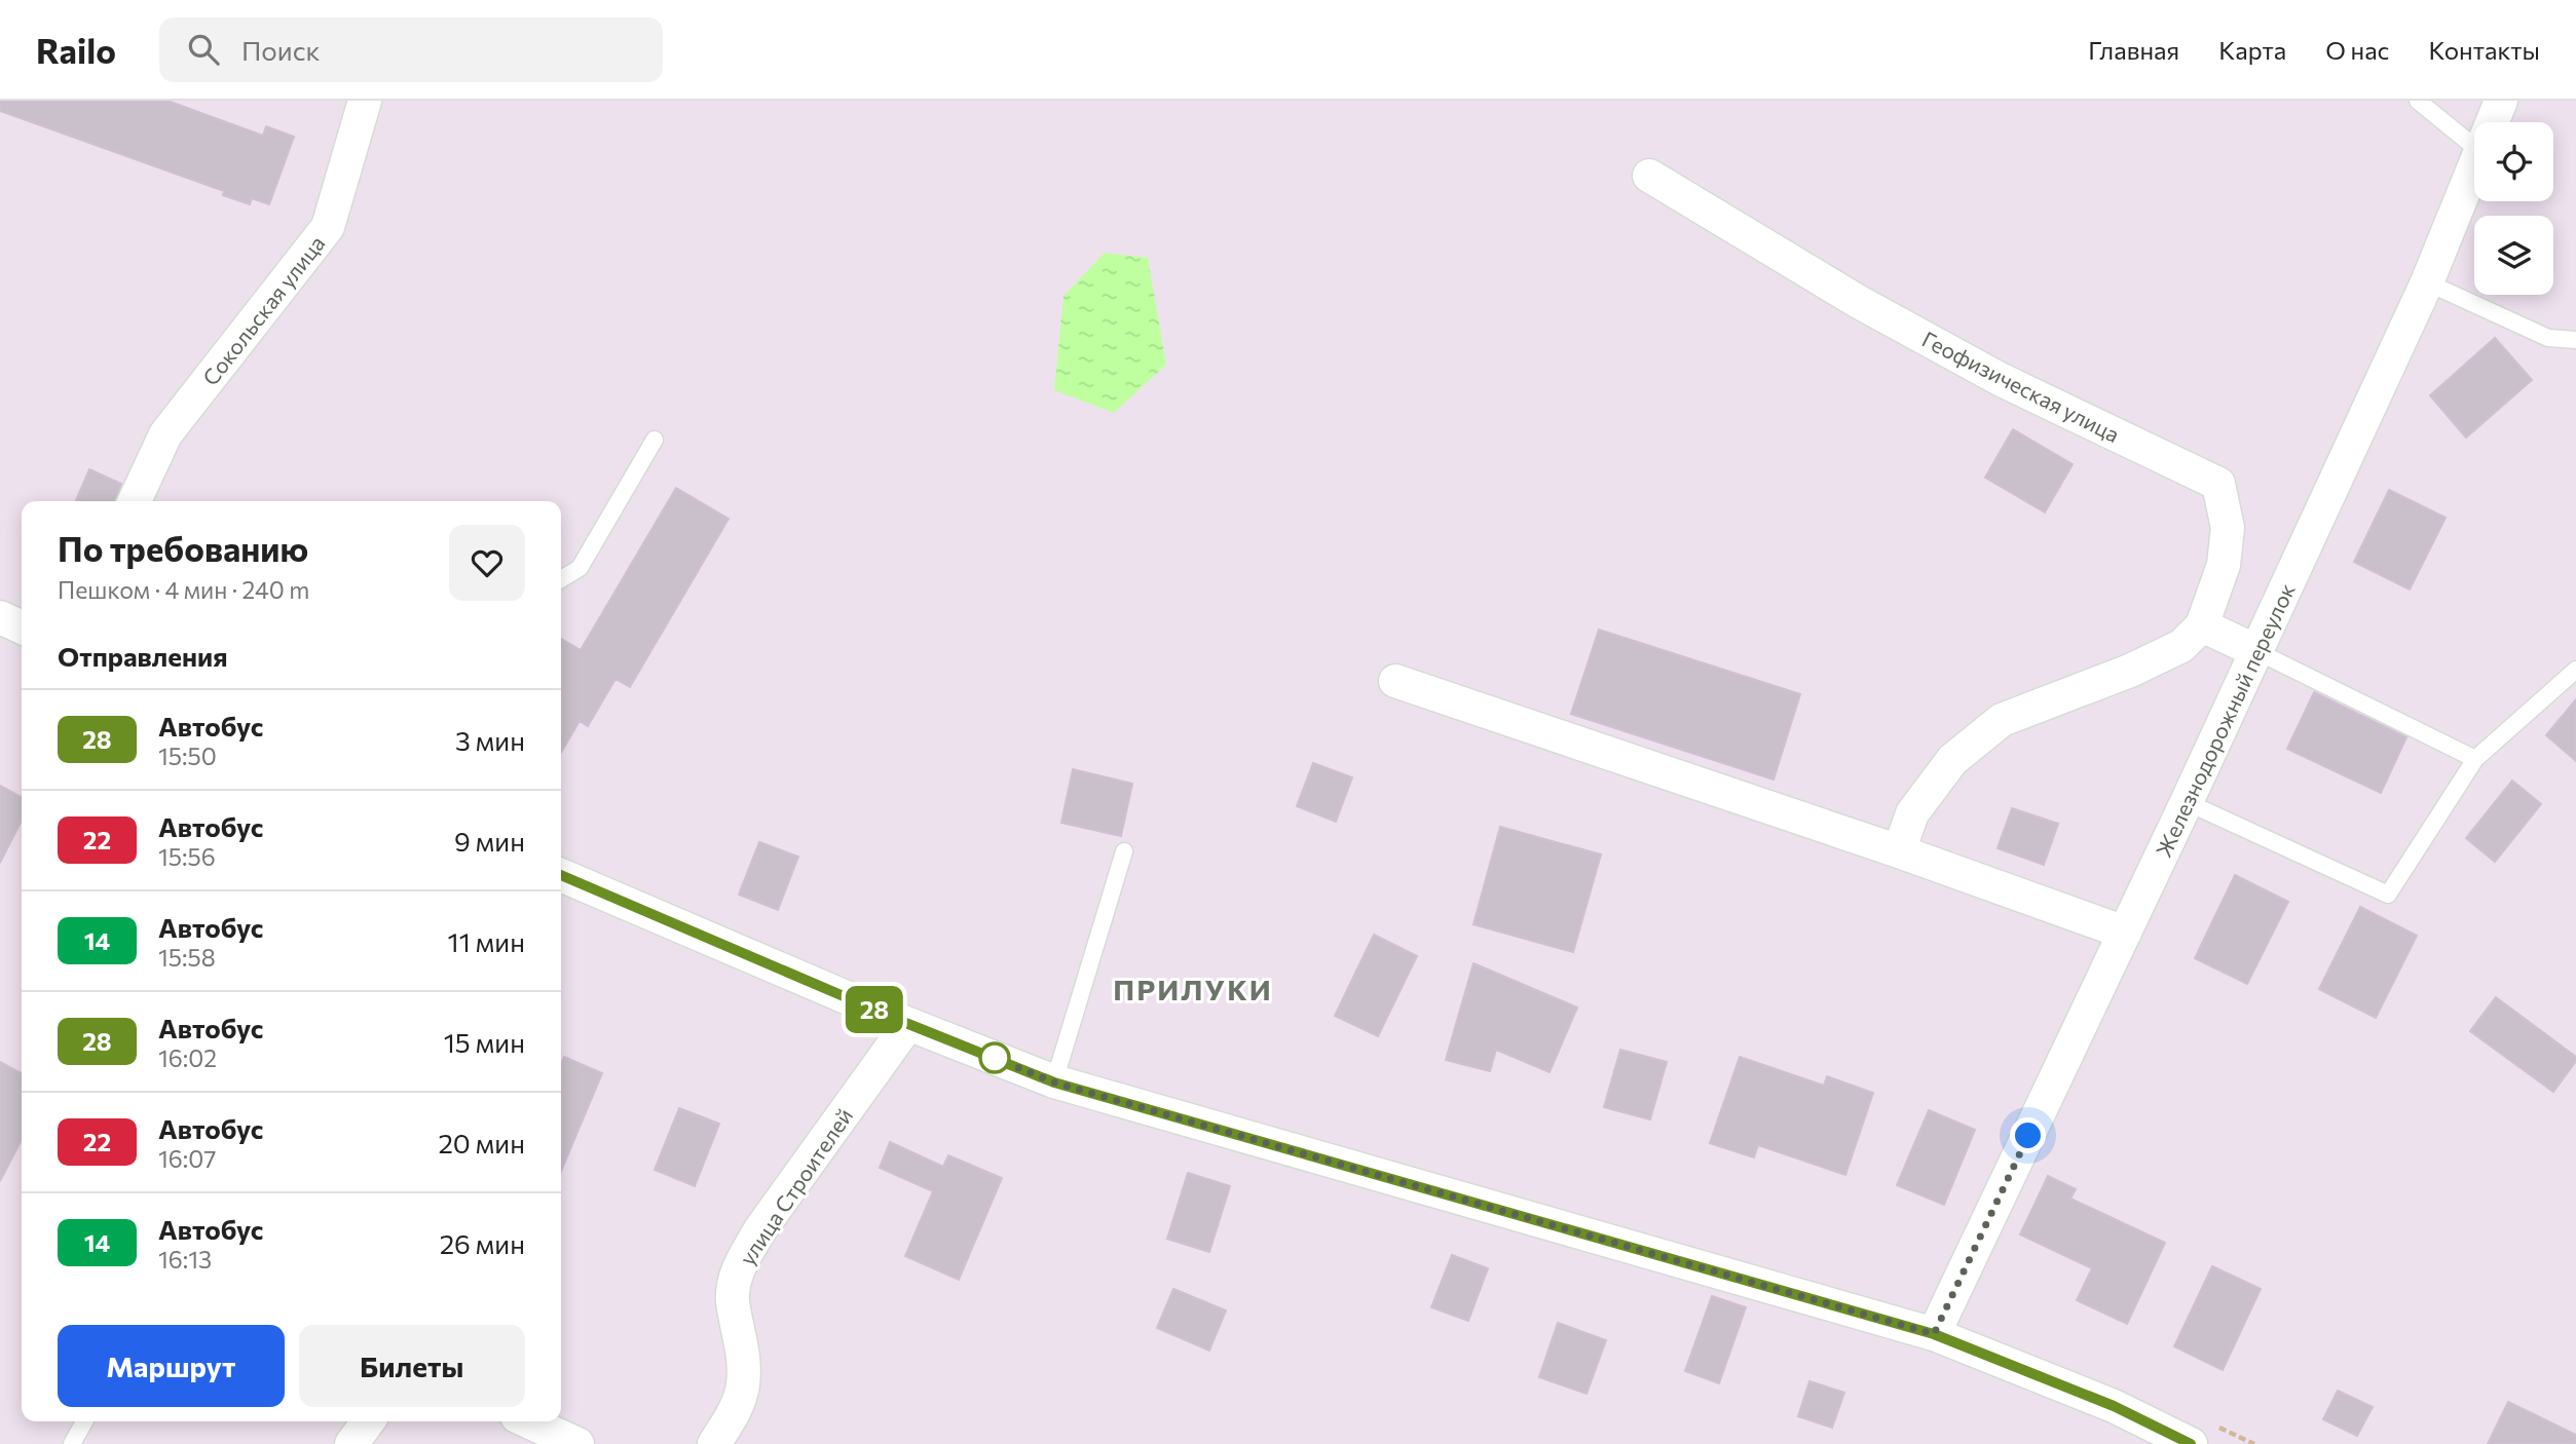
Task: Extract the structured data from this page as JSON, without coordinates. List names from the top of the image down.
{
  "streets": {
    "street": [
      "Сокольская улица",
      "Геофизическая улица",
      "Железнодорожный переулок",
      "улица Строителей"
    ]
  },
  "districts": ["ПРИЛУКИ"],
  "lines": ["bus line 28"],
  "page": {
    "header": "Railo",
    "search": "Поиск",
    "nav": [
      "Главная",
      "Карта",
      "О нас",
      "Контакты"
    ],
    "on_map": "28",
    "heading": [
      ["По требованию", "Пешком · 4 мин · 240 m"],
      "Отправления"
    ],
    "list": [
      {
        "mark": "28",
        "name": "Автобус",
        "note": "15:50",
        "value": "3 мин"
      },
      {
        "mark": "22",
        "name": "Автобус",
        "note": "15:56",
        "value": "9 мин"
      },
      {
        "mark": "14",
        "name": "Автобус",
        "note": "15:58",
        "value": "11 мин"
      },
      {
        "mark": "28",
        "name": "Автобус",
        "note": "16:02",
        "value": "15 мин"
      },
      {
        "mark": "22",
        "name": "Автобус",
        "note": "16:07",
        "value": "20 мин"
      },
      {
        "mark": "14",
        "name": "Автобус",
        "note": "16:13",
        "value": "26 мин"
      }
    ],
    "buttons": ["Маршрут", "Билеты"]
  }
}
